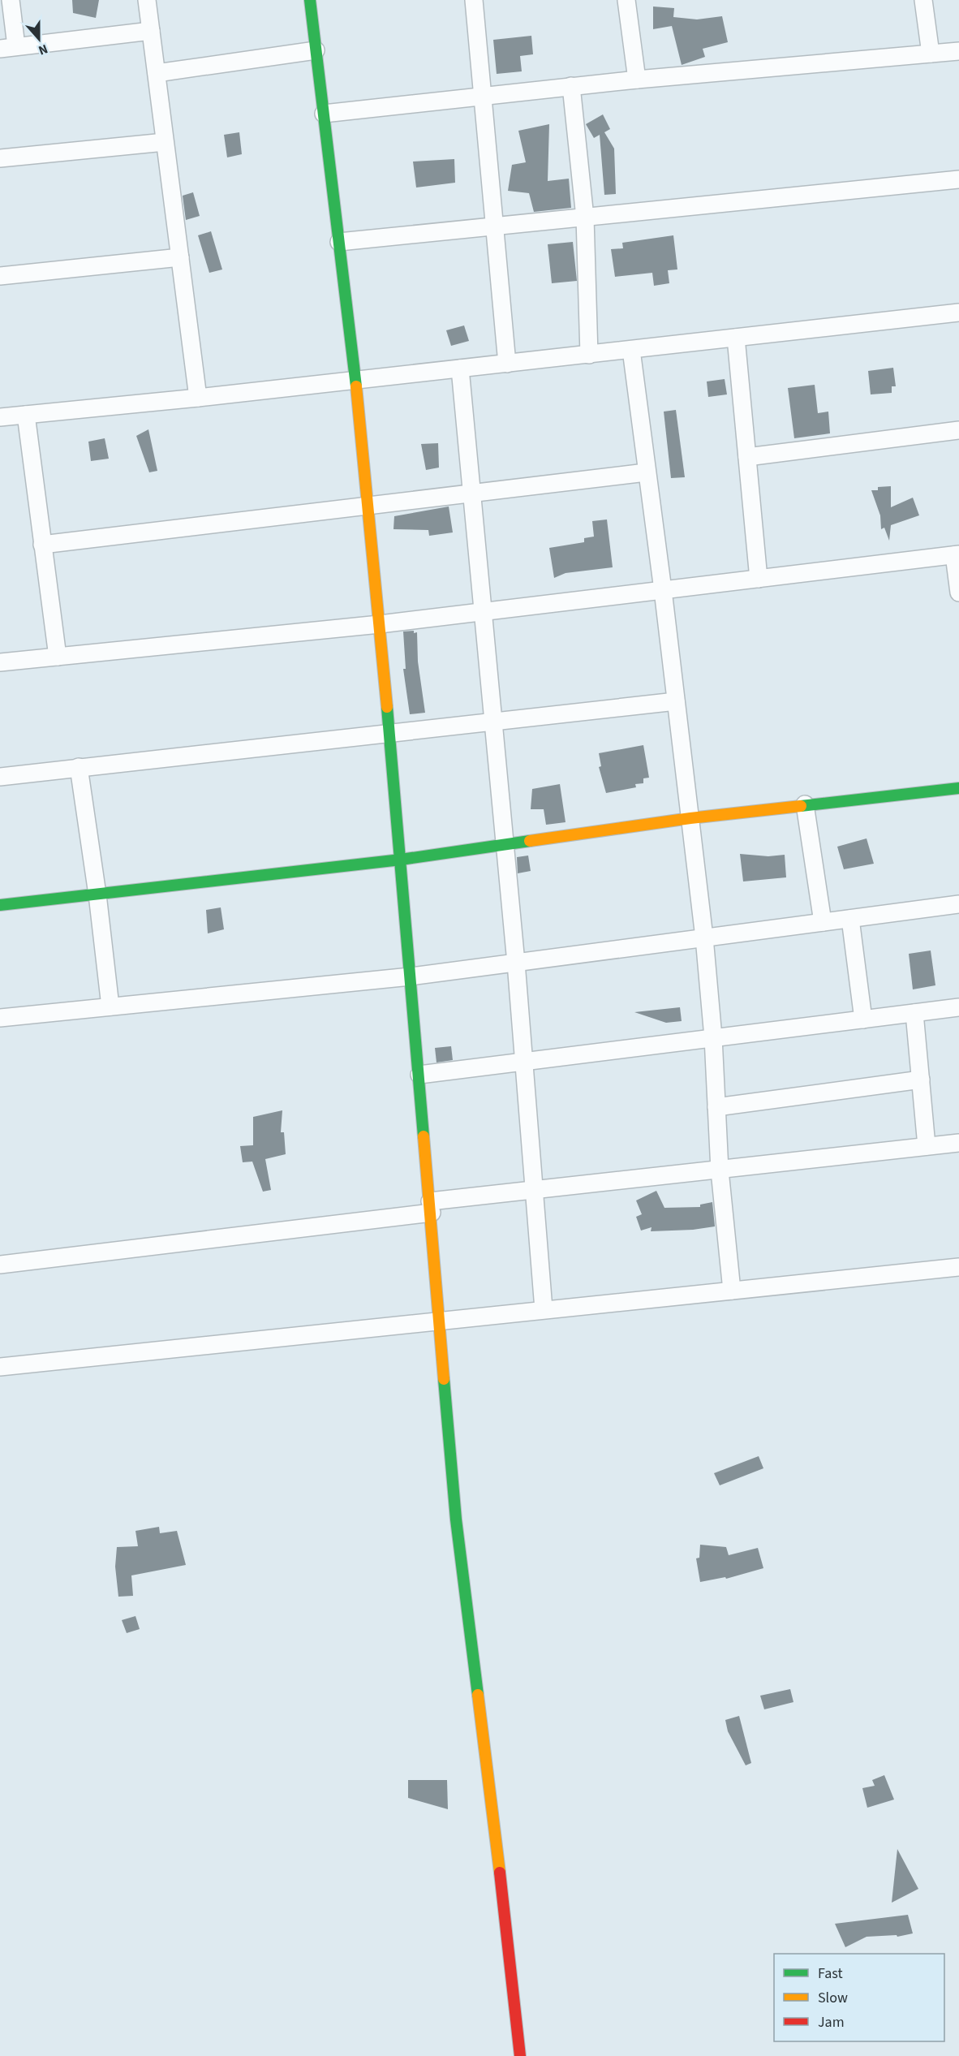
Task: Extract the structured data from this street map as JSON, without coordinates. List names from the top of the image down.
{
  "legend": ["Fast", "Slow", "Jam"],
  "north": "bottom"
}
